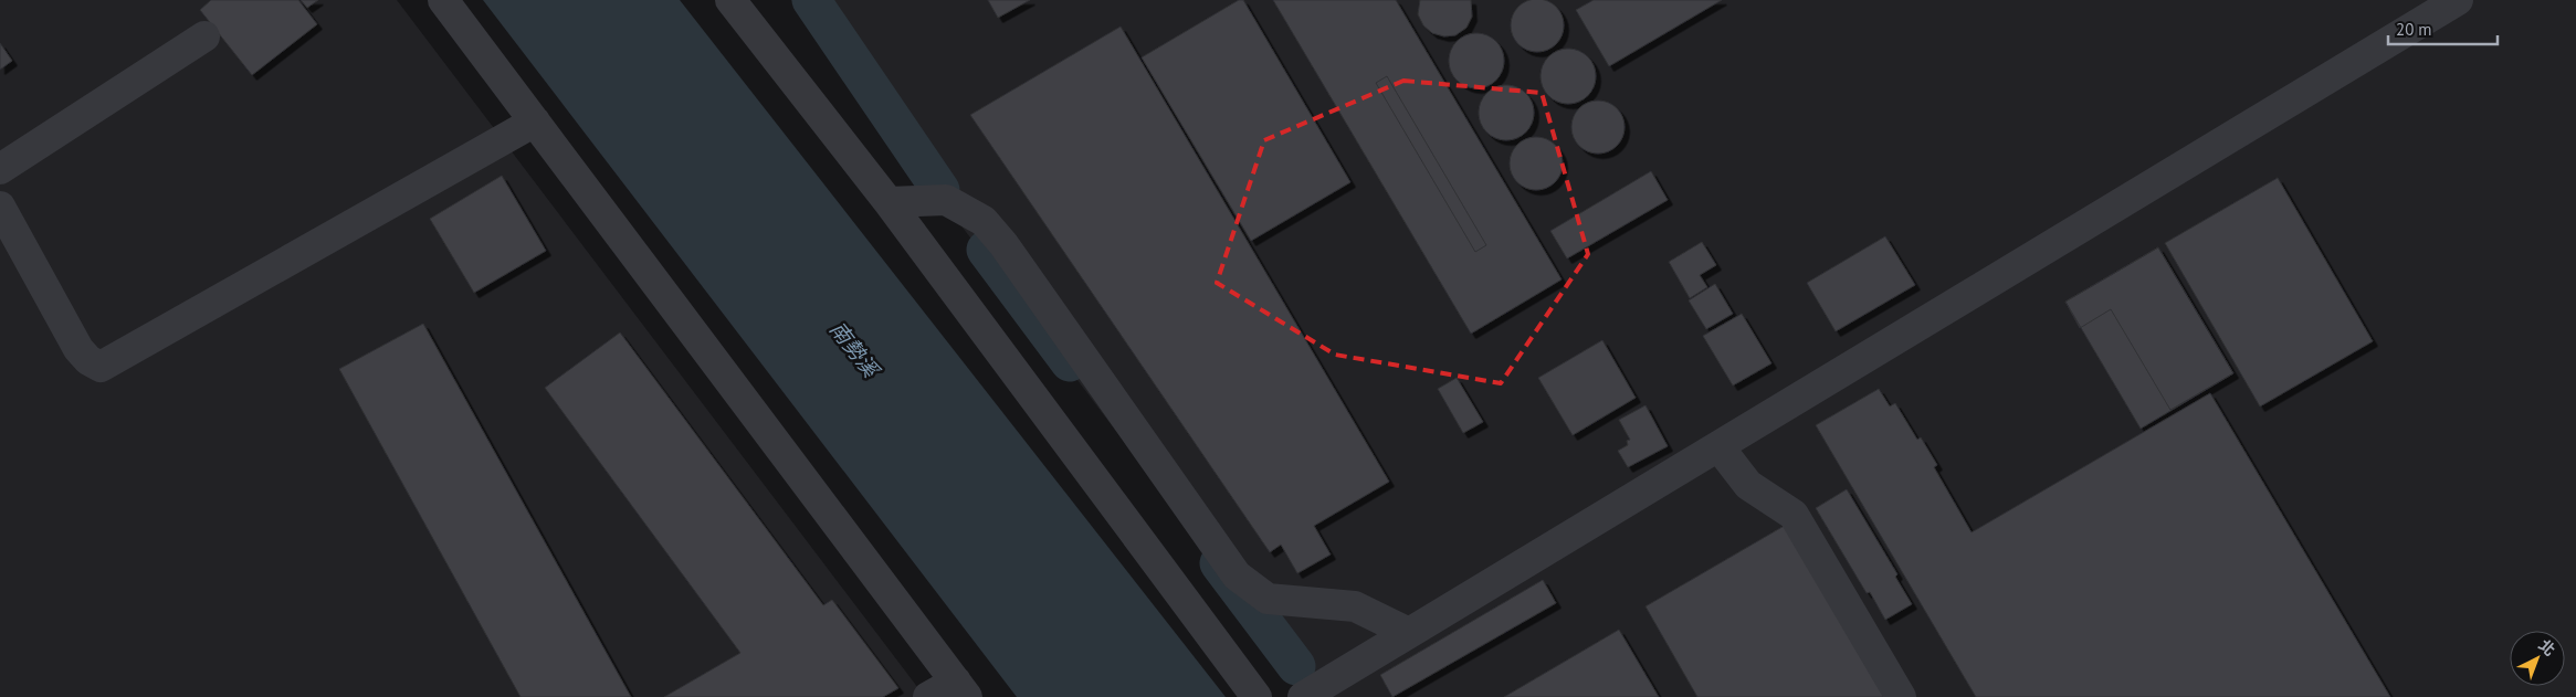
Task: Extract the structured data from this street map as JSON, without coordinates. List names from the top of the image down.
{
  "water": ["南勢溪"],
  "scale_bar": "20 m",
  "north": "top right"
}
